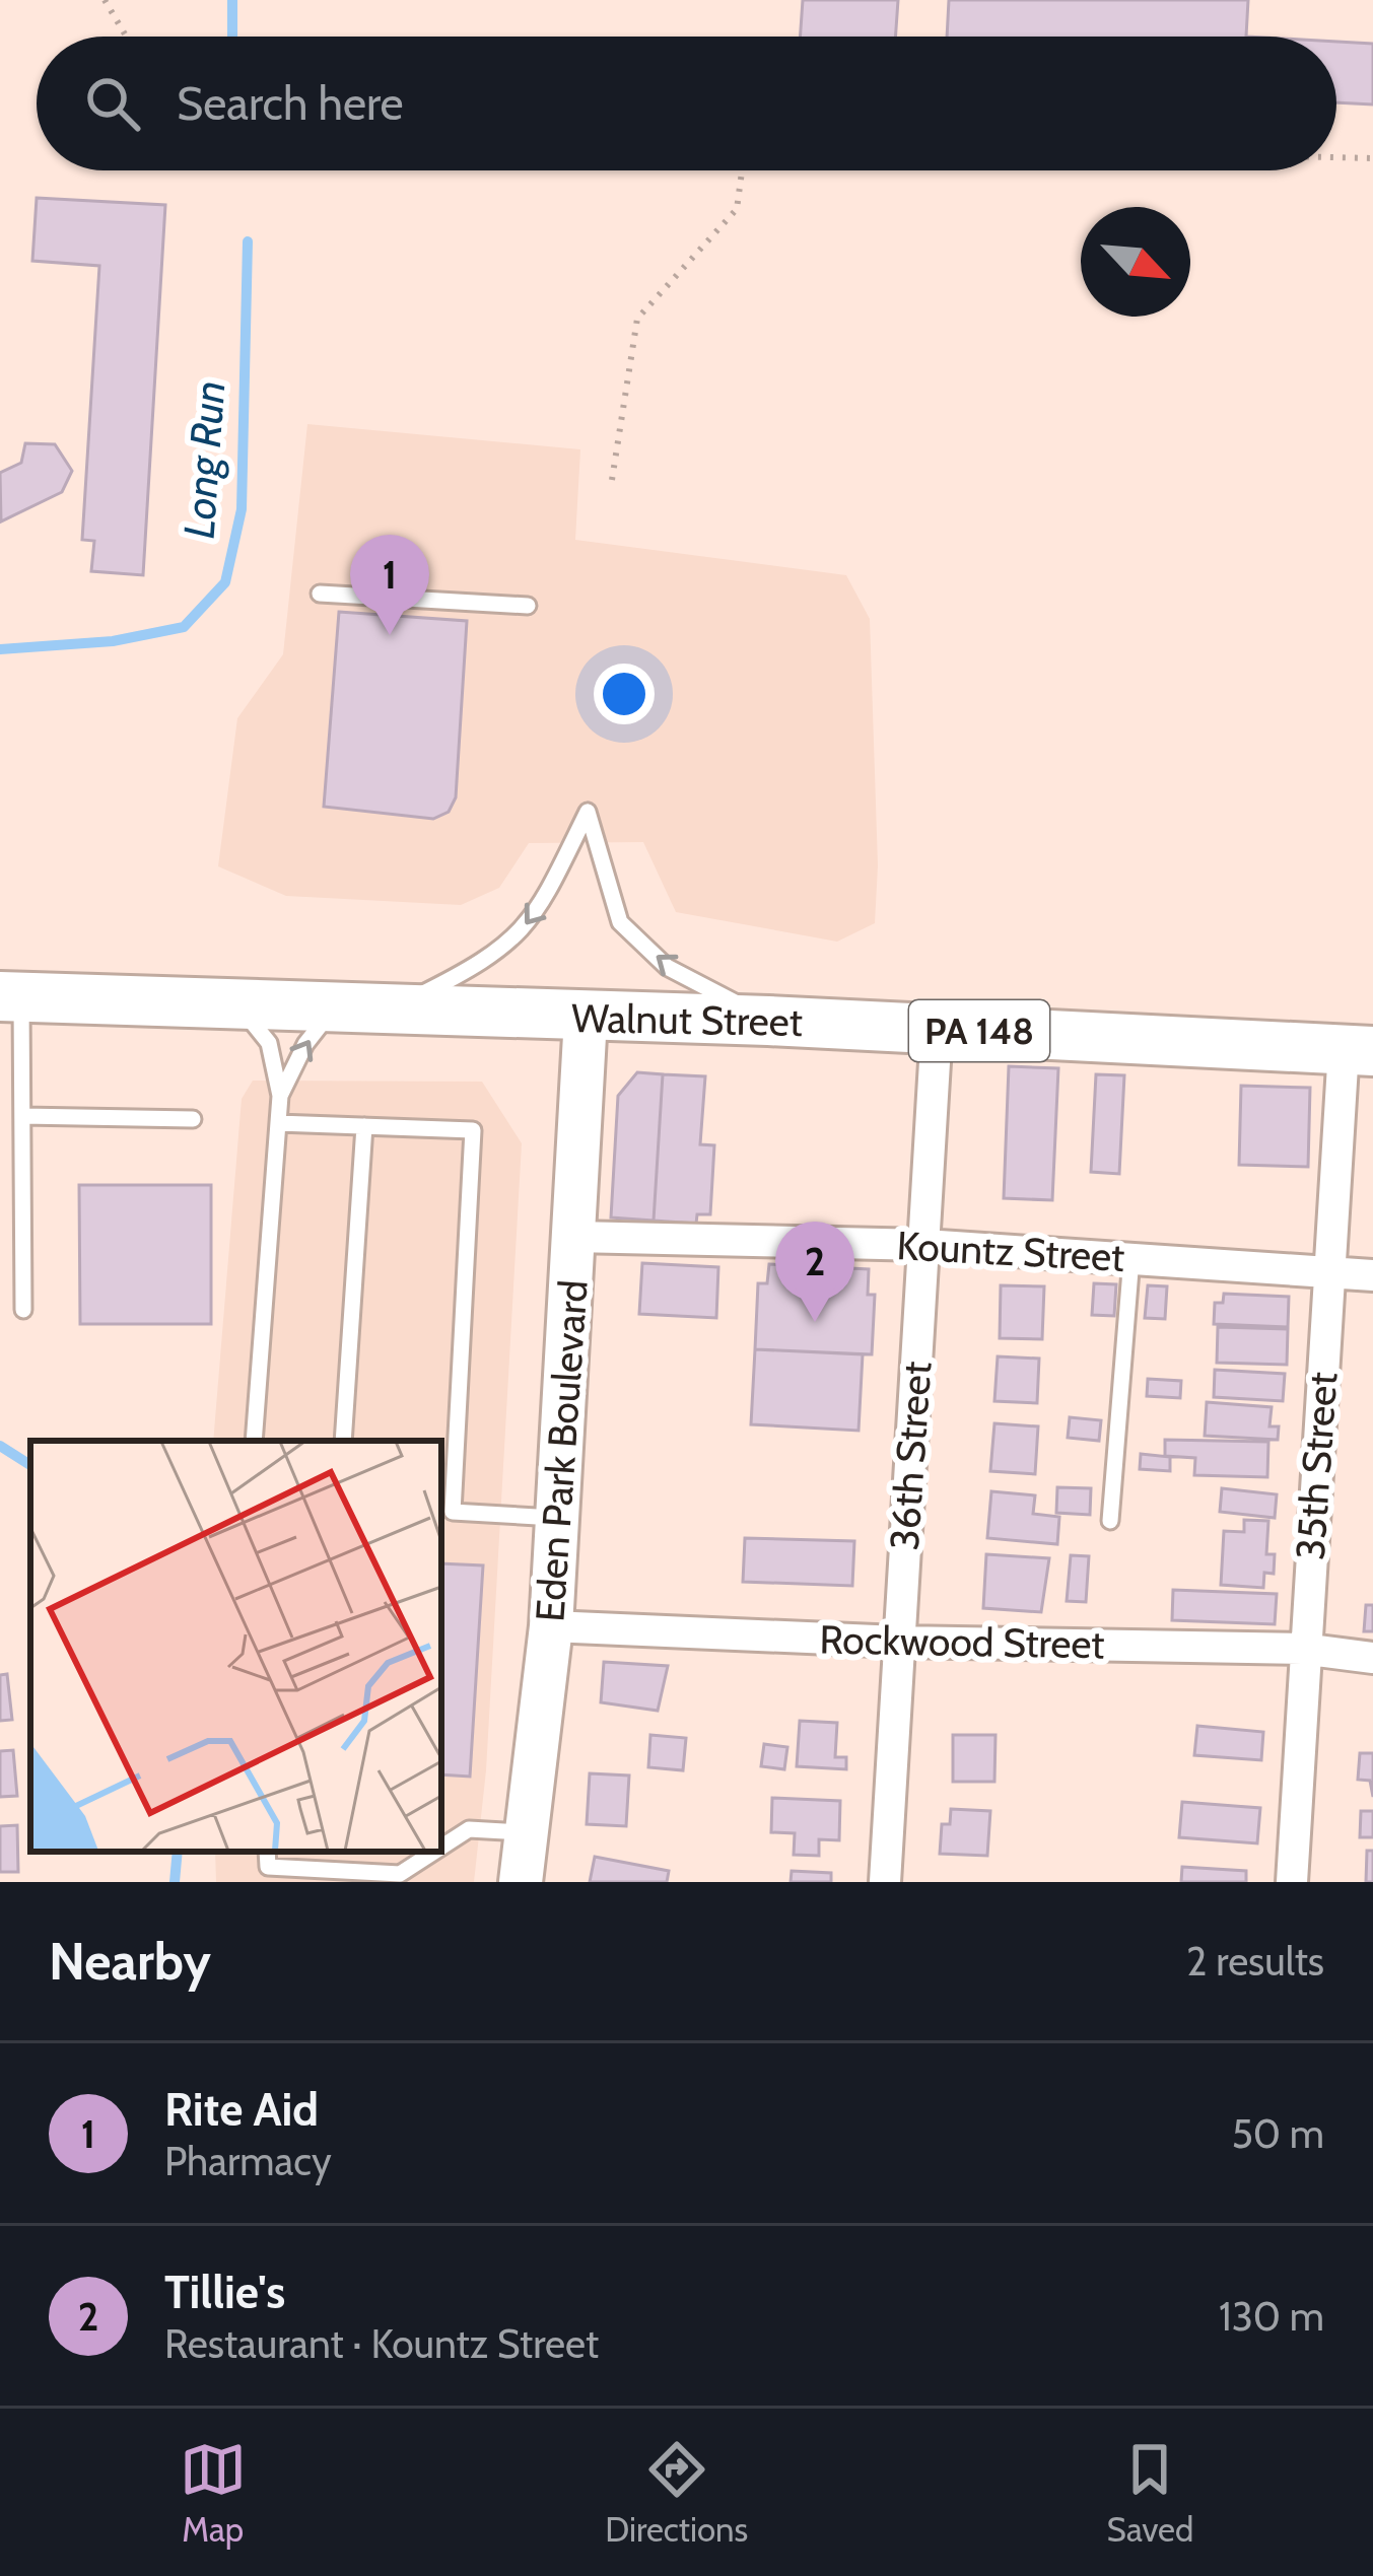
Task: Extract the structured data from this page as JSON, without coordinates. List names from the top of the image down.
{
  "streets": {
    "main road": ["Walnut Street", "PA 148", "Eden Park Boulevard"],
    "street": [
      "Kountz Street",
      "36th Street",
      "35th Street",
      "Rockwood Street"
    ]
  },
  "crossings": [
    ["Walnut Street", "Eden Park Boulevard"],
    ["Walnut Street", "36th Street"],
    ["Walnut Street", "35th Street"],
    ["Kountz Street", "Eden Park Boulevard"],
    ["Kountz Street", "36th Street"],
    ["Kountz Street", "35th Street"],
    ["Eden Park Boulevard", "Rockwood Street"],
    ["36th Street", "Rockwood Street"],
    ["35th Street", "Rockwood Street"]
  ],
  "water": ["Long Run"],
  "north": "bottom right",
  "page": {
    "search": "Search here",
    "pins": ["1", "2"],
    "heading": ["Nearby", "2 results"],
    "list": [
      {
        "mark": "1",
        "name": "Rite Aid",
        "note": "Pharmacy",
        "value": "50 m"
      },
      {
        "mark": "2",
        "name": "Tillie's",
        "note": "Restaurant · Kountz Street",
        "value": "130 m"
      }
    ],
    "nav": ["Map", "Directions", "Saved"]
  }
}
